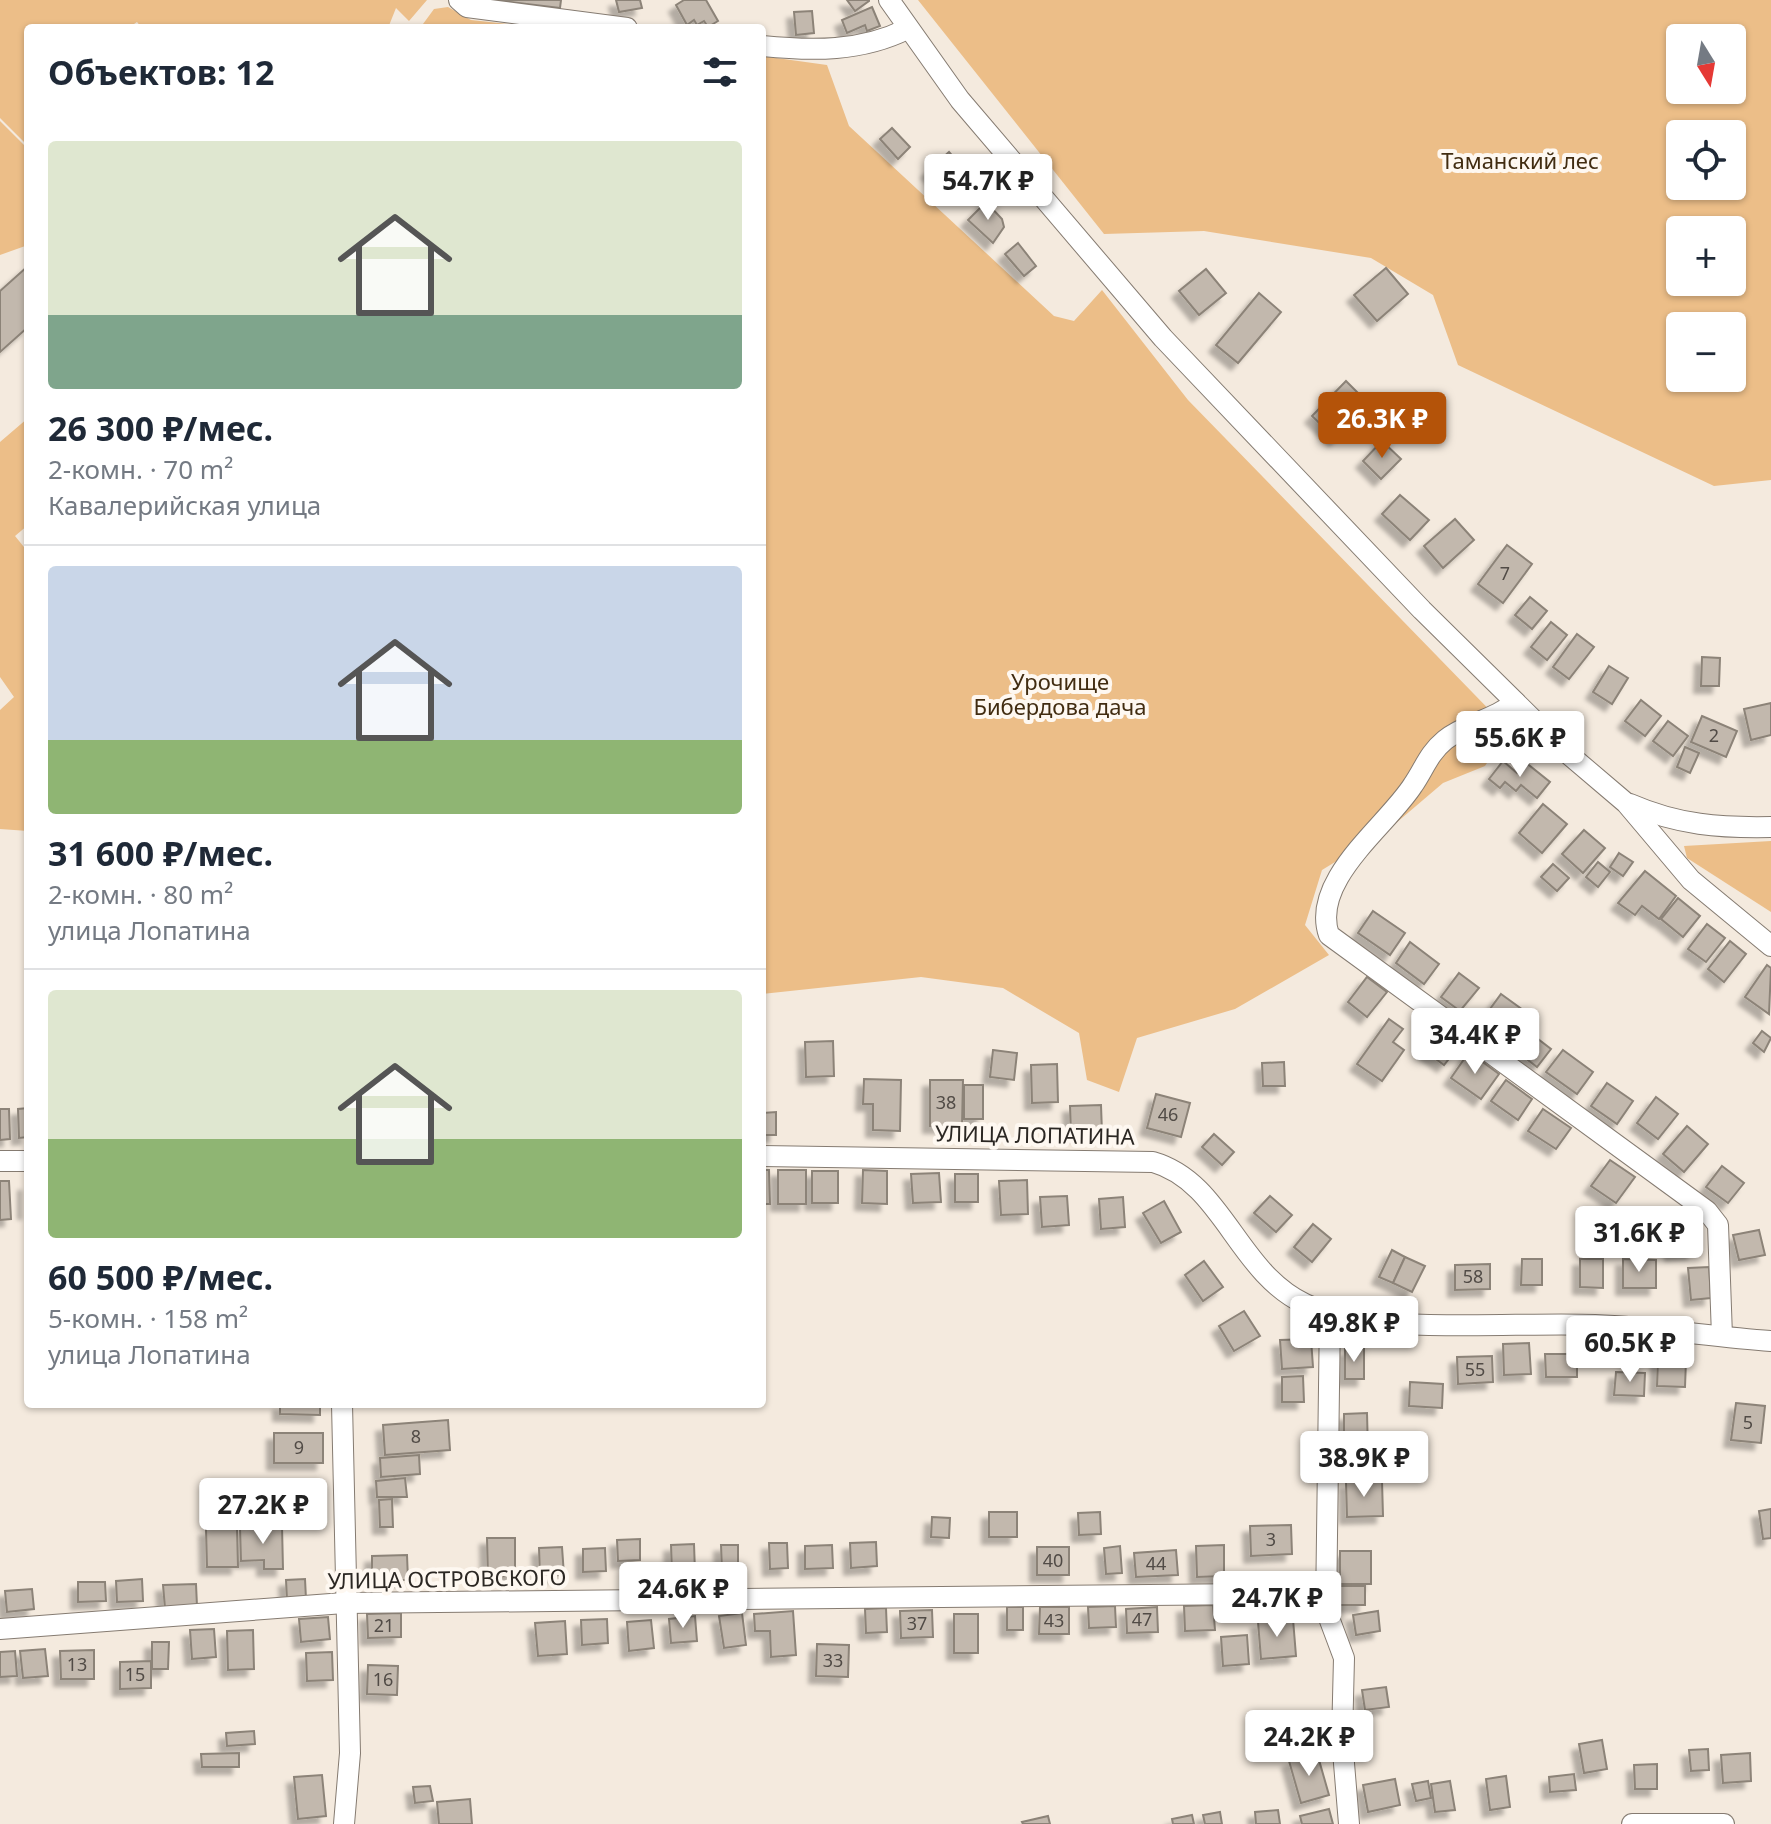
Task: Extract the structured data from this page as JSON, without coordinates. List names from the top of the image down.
{
  "streets": {
    "street": ["УЛИЦА ЛОПАТИНА", "УЛИЦА ОСТРОВСКОГО"]
  },
  "parks": ["Таманский лес", "Урочище Бибердова дача"],
  "house_numbers": [
    "7",
    "2",
    "38",
    "46",
    "58",
    "55",
    "5",
    "8",
    "9",
    "3",
    "40",
    "44",
    "47",
    "43",
    "37",
    "21",
    "33",
    "13",
    "15",
    "16"
  ],
  "north": "bottom",
  "page": {
    "map_buttons": ["+", "−"],
    "heading": "Объектов: 12",
    "list": [
      {
        "name": "26 300 ₽/мес.",
        "note": "2-комн. · 70 m² · Кавалерийская улица"
      },
      {
        "name": "31 600 ₽/мес.",
        "note": "2-комн. · 80 m² · улица Лопатина"
      },
      {
        "name": "60 500 ₽/мес.",
        "note": "5-комн. · 158 m² · улица Лопатина"
      }
    ],
    "price": [
      "54.7K ₽",
      "26.3K ₽",
      "55.6K ₽",
      "34.4K ₽",
      "31.6K ₽",
      "49.8K ₽",
      "60.5K ₽",
      "38.9K ₽",
      "27.2K ₽",
      "24.6K ₽",
      "24.7K ₽",
      "24.2K ₽"
    ]
  }
}
